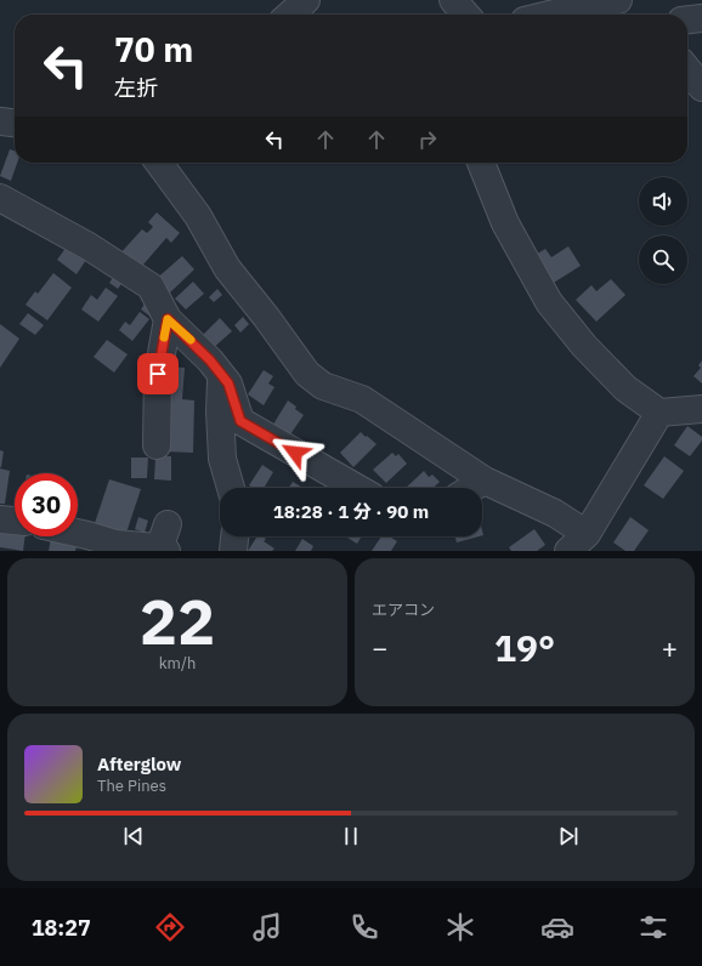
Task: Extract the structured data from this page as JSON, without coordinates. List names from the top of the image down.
{
  "page": {
    "turn": ["70 m", "左折"],
    "limit": "30",
    "trip": "18:28 · 1 分 · 90 m",
    "tile": [
      ["22", "km/h"],
      "エアコン"
    ],
    "heat": ["−", "19°", "+"],
    "song": ["Afterglow", "The Pines"],
    "tabs": "18:27"
  }
}
